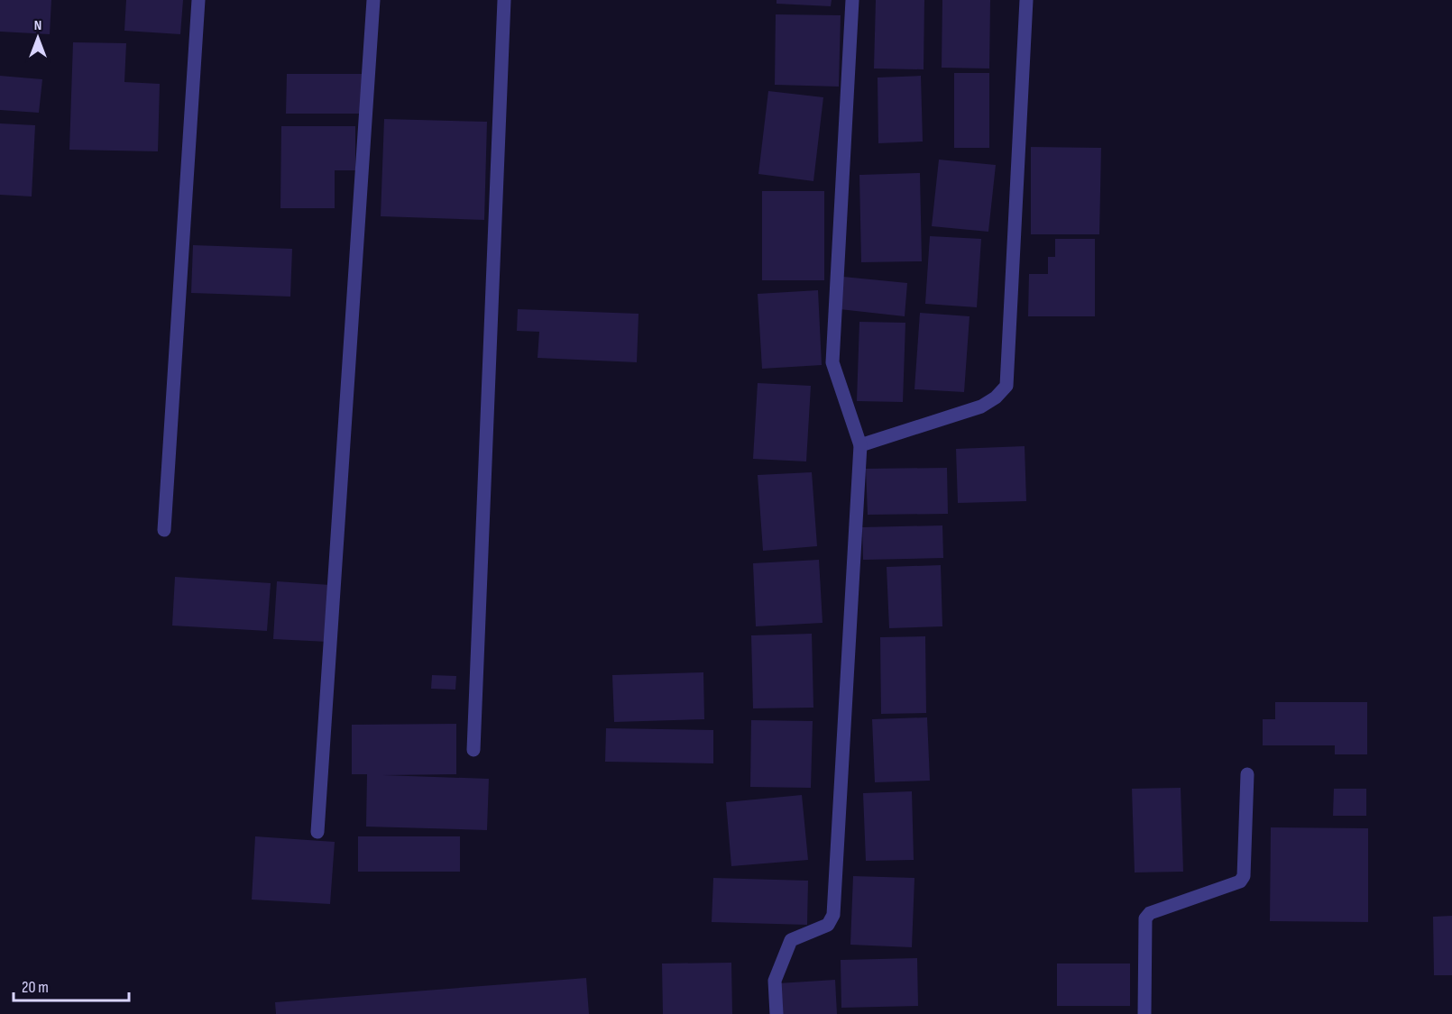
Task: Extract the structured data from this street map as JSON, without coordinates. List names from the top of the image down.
{
  "scale_bar": "20 m",
  "north": "top"
}
